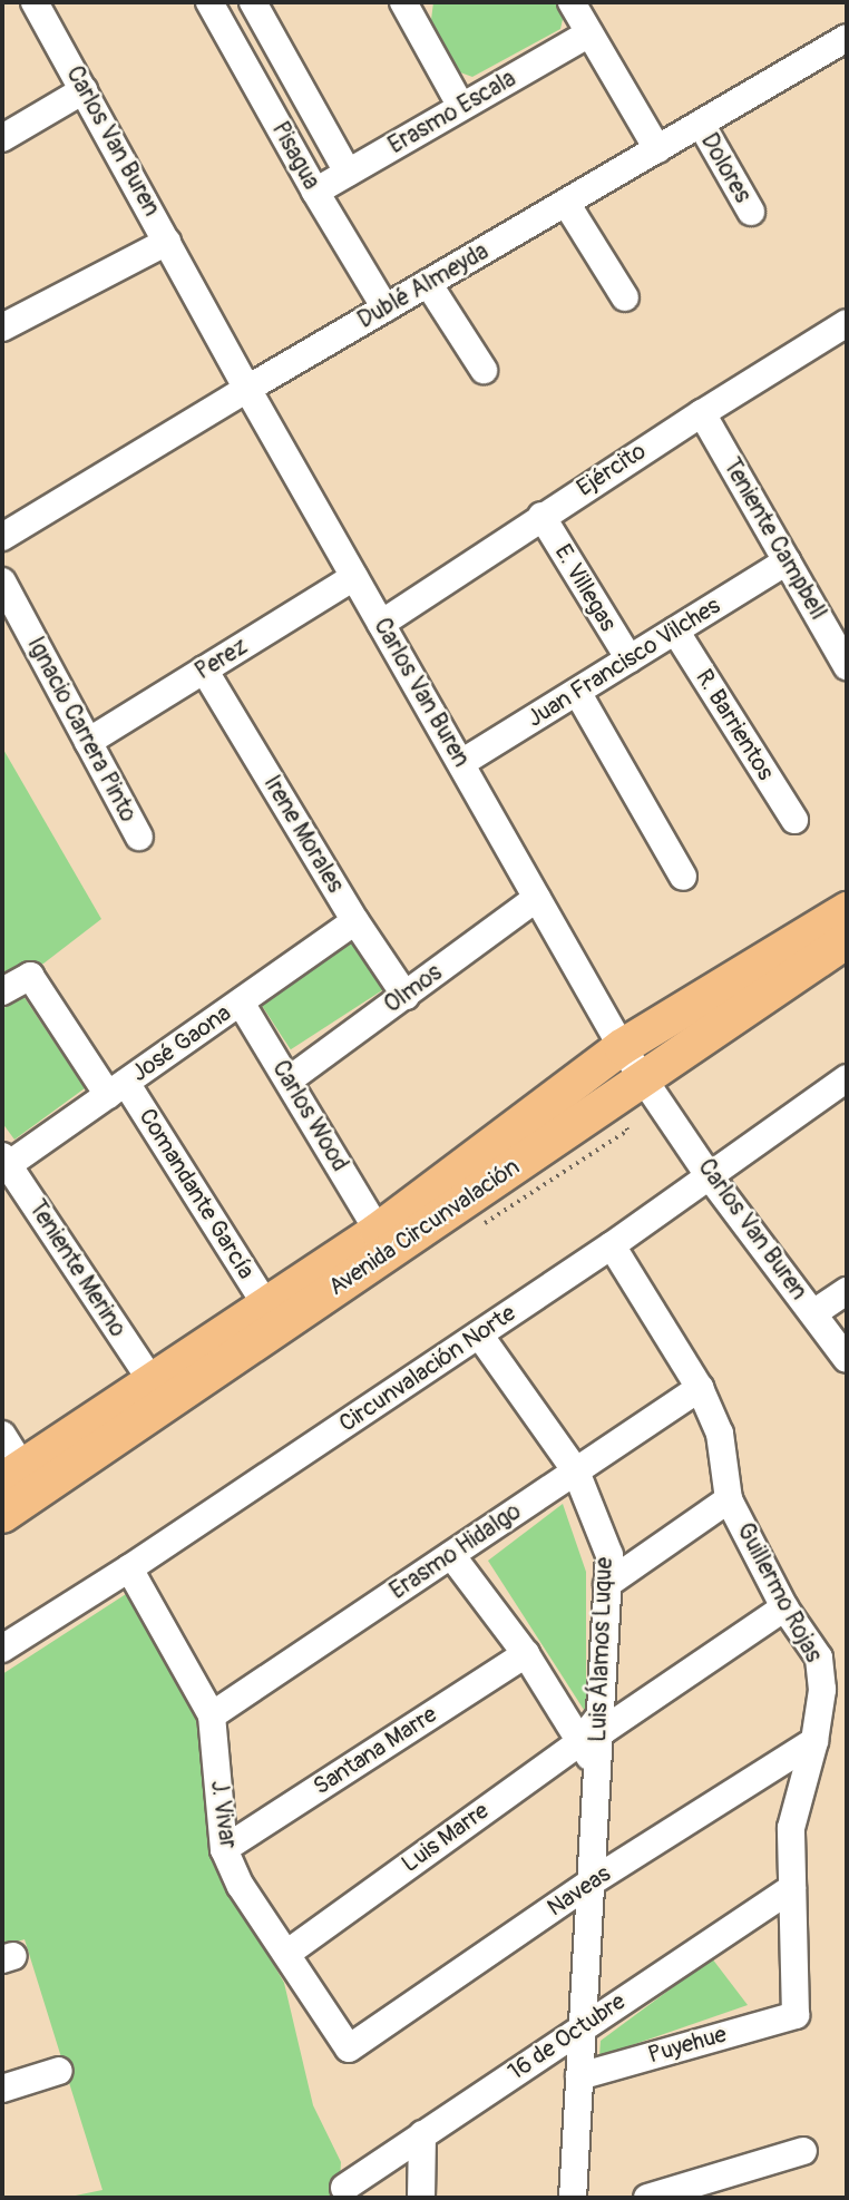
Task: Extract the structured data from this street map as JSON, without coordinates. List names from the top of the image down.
{
  "streets": {
    "main road": ["Avenida Circunvalación"],
    "street": [
      "Erasmo Escala",
      "Carlos Van Buren",
      "Pisagua",
      "Dolores",
      "Dublé Almeyda",
      "Ejército",
      "Teniente Campbell",
      "E. Villegas",
      "Perez",
      "Juan Francisco Vilches",
      "R. Barrientos",
      "Ignacio Carrera Pinto",
      "Irene Morales",
      "Olmos",
      "José Gaona",
      "Carlos Wood",
      "Comandante García",
      "Teniente Merino",
      "Circunvalación Norte",
      "Erasmo Hidalgo",
      "Guillermo Rojas",
      "Luis Álamos Luque",
      "Santana Marre",
      "J. Vivar",
      "Luis Marre",
      "Naveas",
      "16 de Octubre",
      "Puyehue"
    ]
  },
  "crossings": [
    ["Erasmo Escala", "Pisagua"],
    ["Carlos Van Buren", "Dublé Almeyda"],
    ["Carlos Van Buren", "Ejército"],
    ["Carlos Van Buren", "Perez"],
    ["Carlos Van Buren", "Juan Francisco Vilches"],
    ["Carlos Van Buren", "Olmos"],
    ["Carlos Van Buren", "Avenida Circunvalación"],
    ["Carlos Van Buren", "Circunvalación Norte"],
    ["Pisagua", "Dublé Almeyda"],
    ["Dolores", "Dublé Almeyda"],
    ["Ejército", "Teniente Campbell"],
    ["Ejército", "E. Villegas"],
    ["Teniente Campbell", "Juan Francisco Vilches"],
    ["E. Villegas", "Juan Francisco Vilches"],
    ["Perez", "Ignacio Carrera Pinto"],
    ["Perez", "Irene Morales"],
    ["Juan Francisco Vilches", "R. Barrientos"],
    ["Irene Morales", "Olmos"],
    ["Irene Morales", "José Gaona"],
    ["Olmos", "Carlos Wood"],
    ["José Gaona", "Carlos Wood"],
    ["José Gaona", "Comandante García"],
    ["José Gaona", "Teniente Merino"],
    ["Carlos Wood", "Avenida Circunvalación"],
    ["Comandante García", "Avenida Circunvalación"],
    ["Avenida Circunvalación", "Teniente Merino"],
    ["Circunvalación Norte", "Guillermo Rojas"],
    ["Circunvalación Norte", "Luis Álamos Luque"],
    ["Circunvalación Norte", "J. Vivar"],
    ["Erasmo Hidalgo", "Guillermo Rojas"],
    ["Erasmo Hidalgo", "Luis Álamos Luque"],
    ["Erasmo Hidalgo", "J. Vivar"],
    ["Guillermo Rojas", "Luis Marre"],
    ["Guillermo Rojas", "Naveas"],
    ["Guillermo Rojas", "16 de Octubre"],
    ["Guillermo Rojas", "Puyehue"],
    ["Luis Álamos Luque", "Santana Marre"],
    ["Luis Álamos Luque", "Luis Marre"],
    ["Luis Álamos Luque", "Naveas"],
    ["Luis Álamos Luque", "16 de Octubre"],
    ["Luis Álamos Luque", "Puyehue"],
    ["Santana Marre", "J. Vivar"],
    ["J. Vivar", "Luis Marre"],
    ["J. Vivar", "Naveas"]
  ]
}
